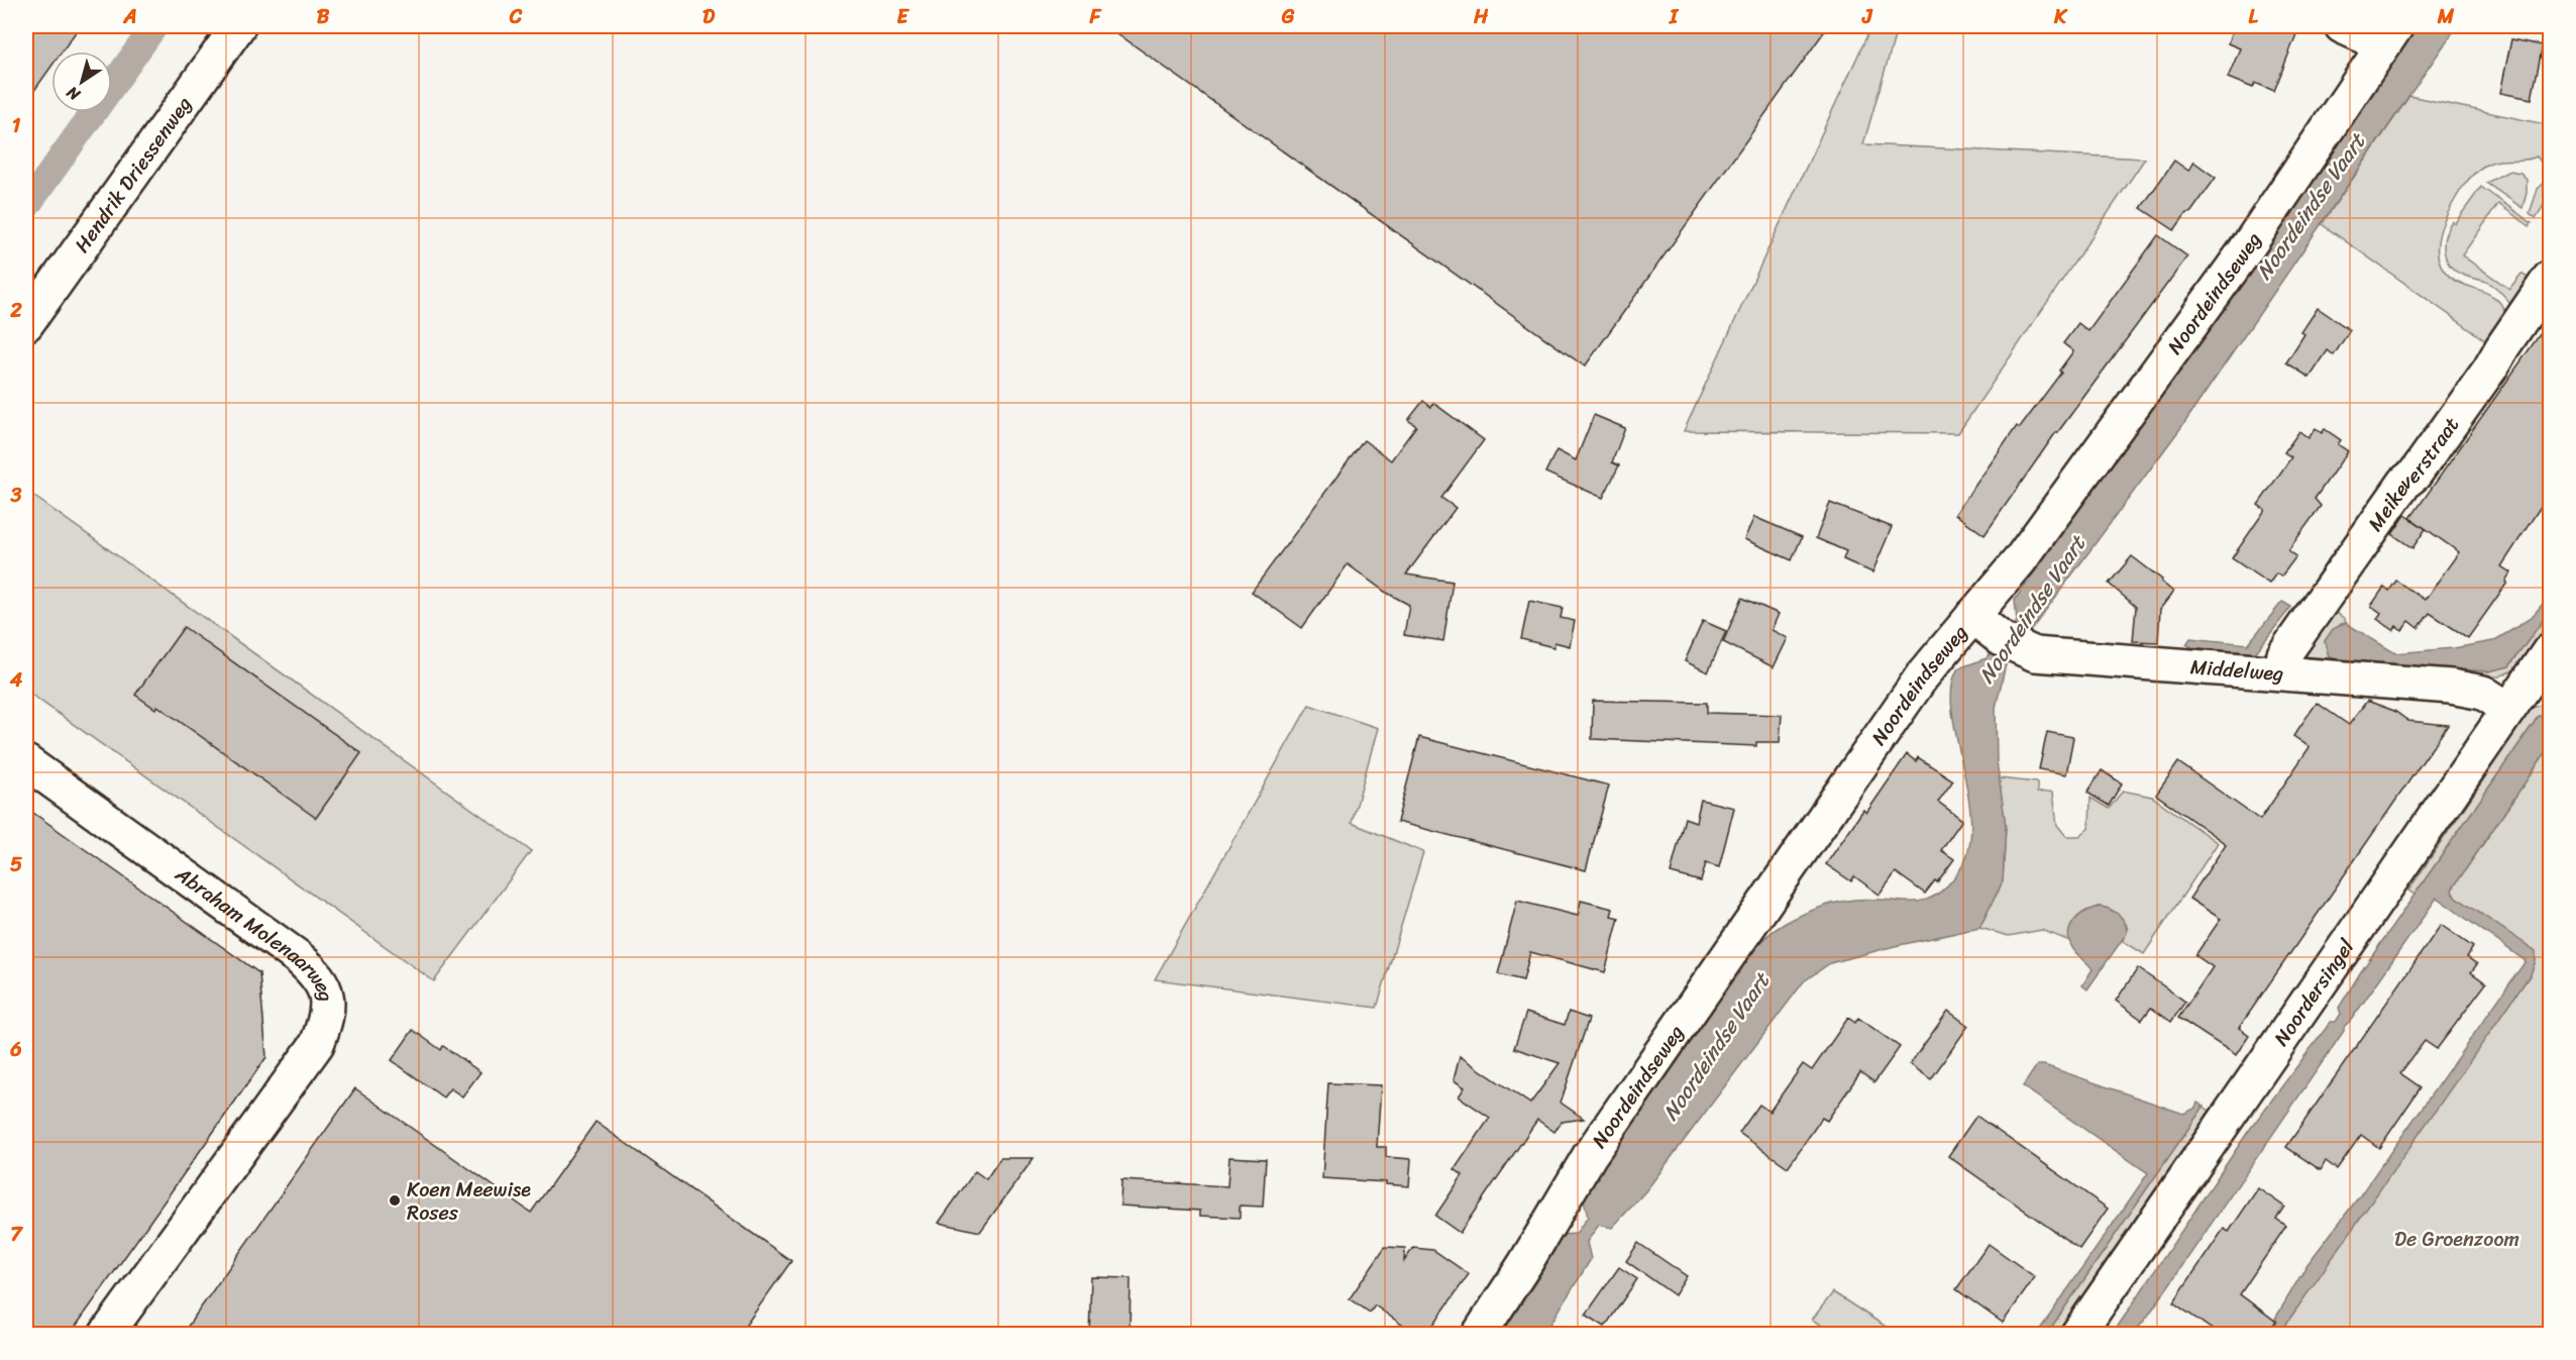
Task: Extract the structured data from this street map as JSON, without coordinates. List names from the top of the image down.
{
  "streets": {
    "street": [
      "Hendrik Driessenweg",
      "Noordeindseweg",
      "Meikeverstraat",
      "Middelweg",
      "Abraham Molenaarweg",
      "Noordersingel"
    ]
  },
  "crossings": [
    ["Noordeindseweg", "Middelweg"],
    ["Meikeverstraat", "Middelweg"],
    ["Middelweg", "Noordersingel"]
  ],
  "water": ["Noordeindse Vaart"],
  "parks": ["De Groenzoom"],
  "places": ["Koen Meewise Roses"],
  "north": "bottom left",
  "grid": {
    "columns": [
      "A",
      "B",
      "C",
      "D",
      "E",
      "F",
      "G",
      "H",
      "I",
      "J",
      "K",
      "L",
      "M"
    ],
    "rows": [
      "1",
      "2",
      "3",
      "4",
      "5",
      "6",
      "7"
    ]
  }
}
